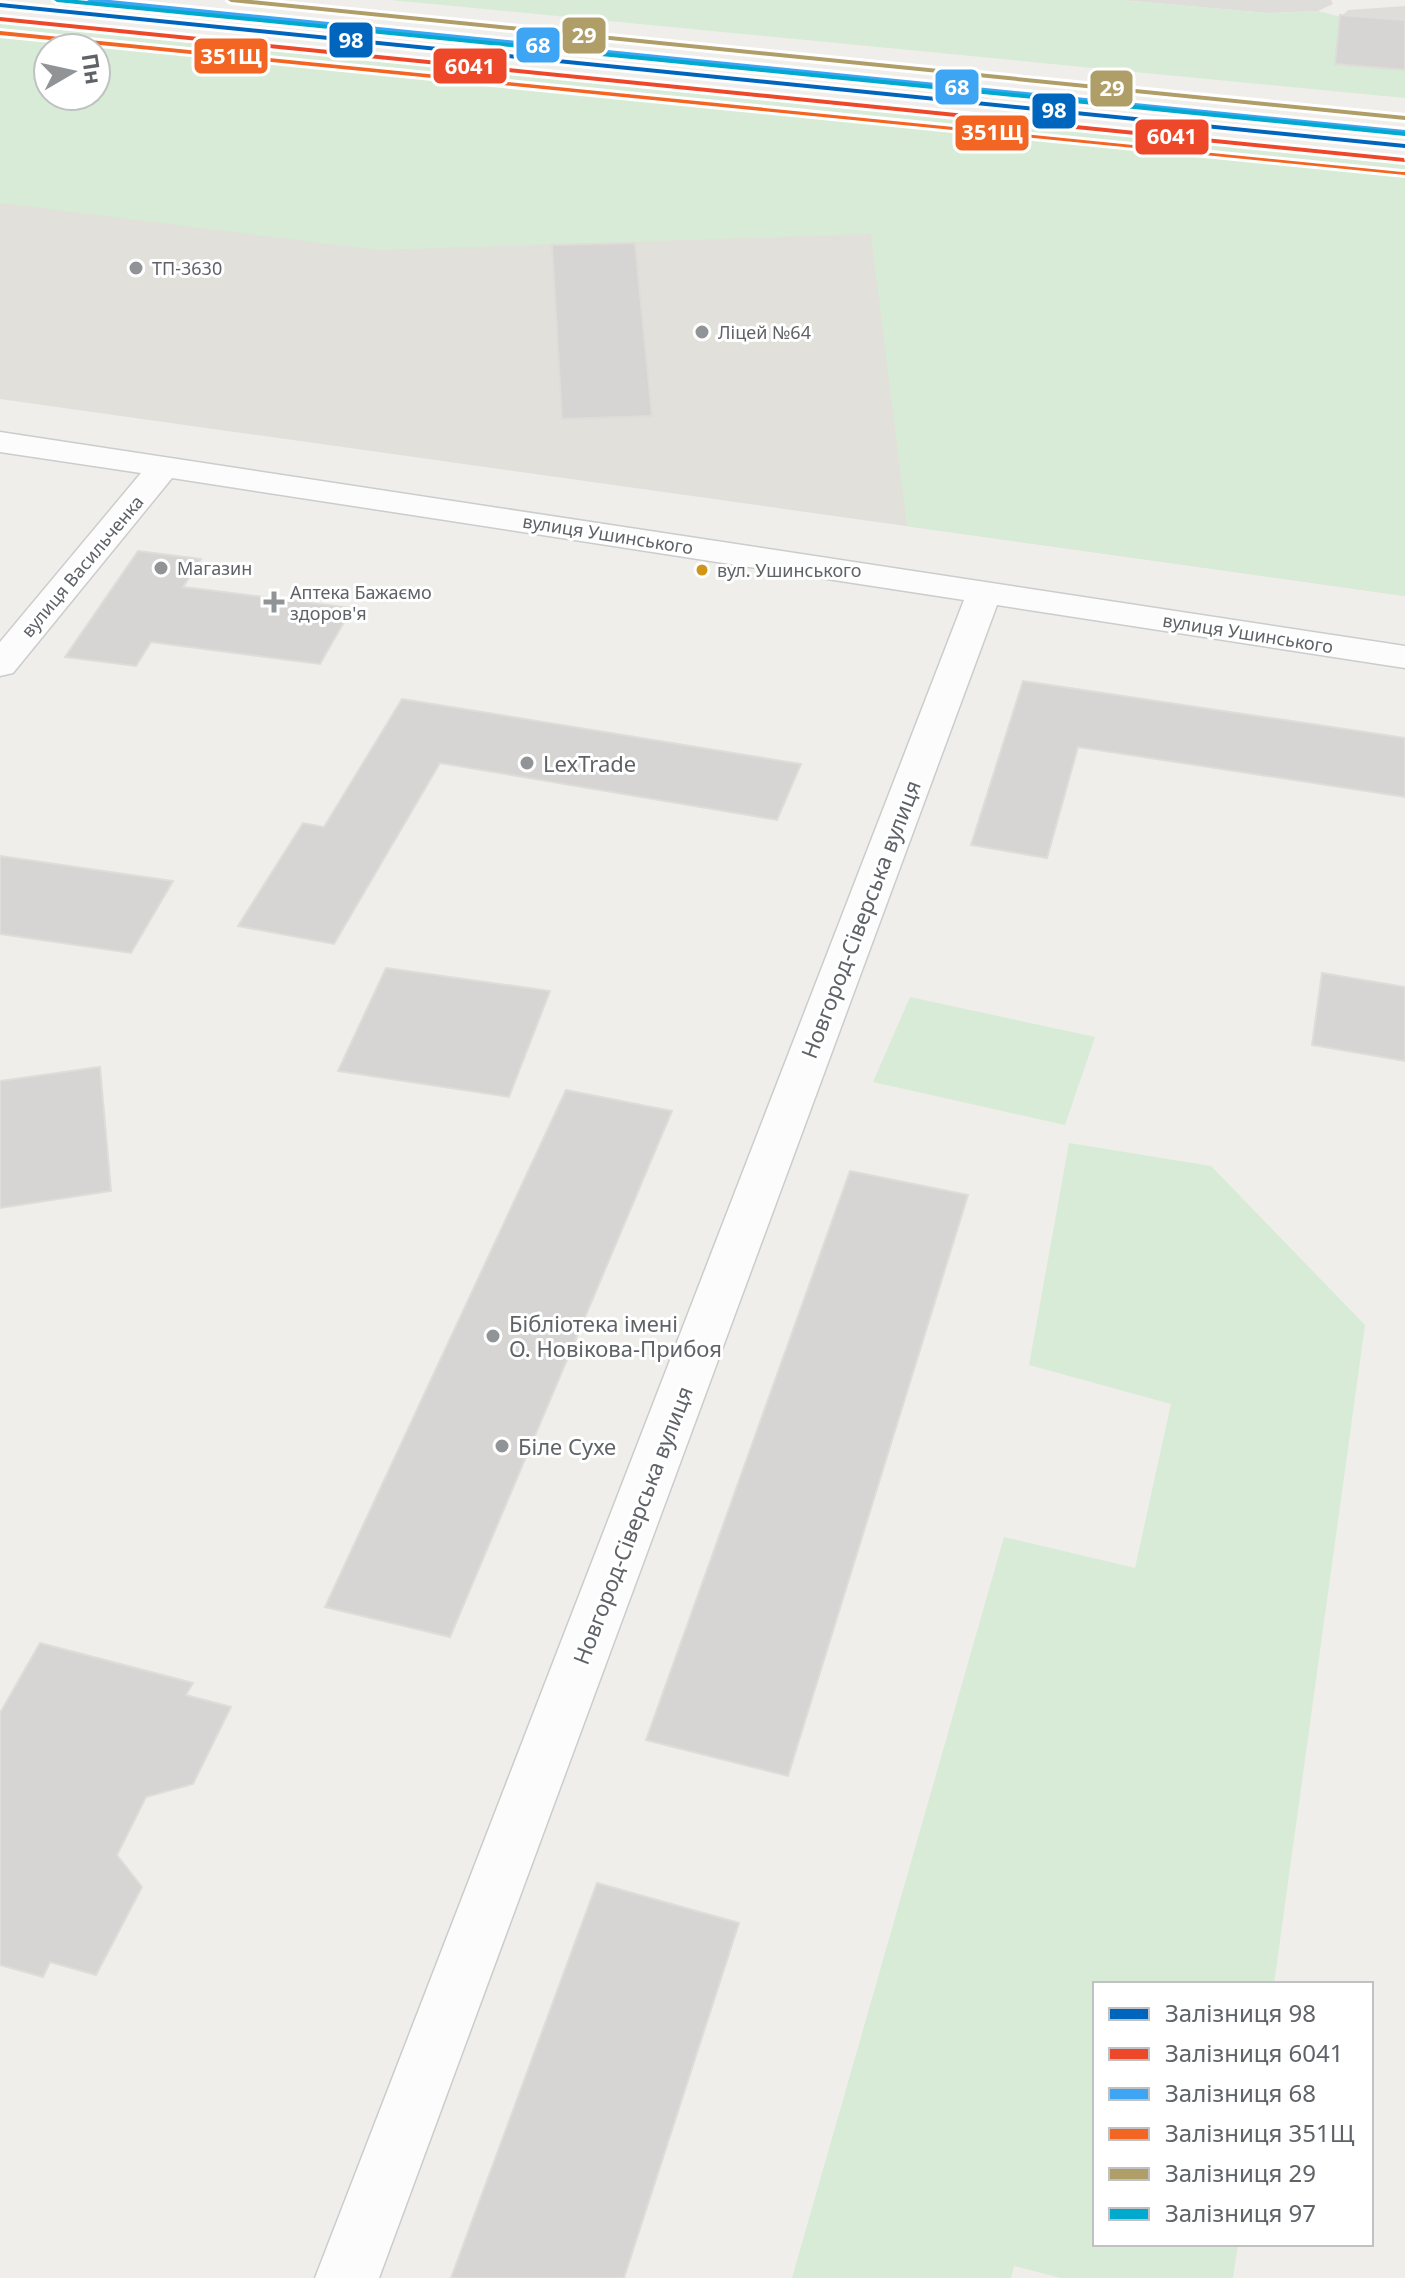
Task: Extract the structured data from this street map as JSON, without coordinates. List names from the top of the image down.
{
  "streets": {
    "street": ["вулиця Ушинського", "вулиця Васильченка", "Новгород-Сіверська вулиця"]
  },
  "crossings": [
    ["вулиця Ушинського", "вулиця Васильченка"],
    ["вулиця Ушинського", "Новгород-Сіверська вулиця"]
  ],
  "places": {
    "other": [
      "ТП-3630",
      "Ліцей №64",
      "Магазин",
      "вул. Ушинського",
      "LexTrade",
      "Бібліотека імені О. Новікова-Прибоя",
      "Біле Сухе"
    ],
    "health": ["Аптека Бажаємо здоров'я"]
  },
  "lines": [
    "rail line 68",
    "rail line 29",
    "rail line 97",
    "rail line 98",
    "rail line 6041",
    "rail line 351Щ"
  ],
  "legend": [
    "Залізниця 98",
    "Залізниця 6041",
    "Залізниця 68",
    "Залізниця 351Щ",
    "Залізниця 29",
    "Залізниця 97"
  ],
  "north": "right"
}
